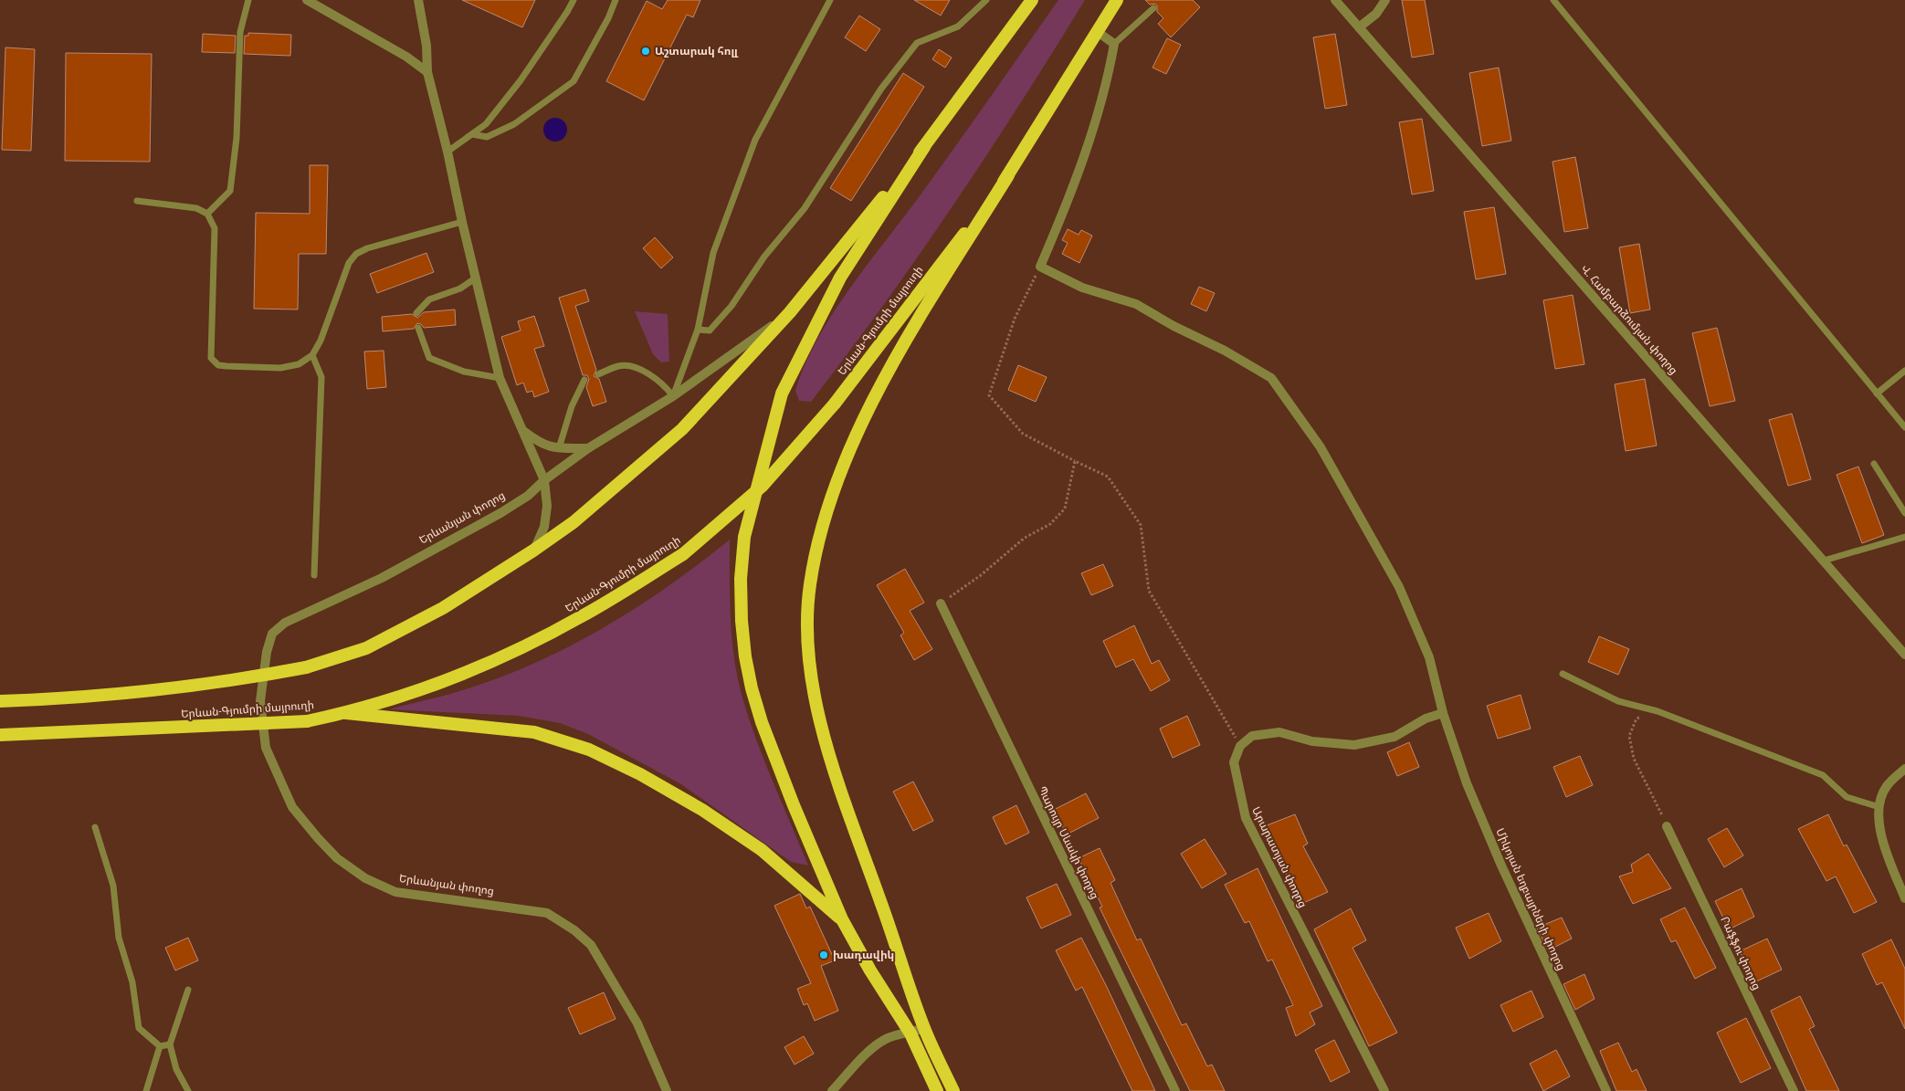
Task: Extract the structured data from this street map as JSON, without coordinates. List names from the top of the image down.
{
  "streets": {
    "highway": ["Երևան-Գյումրի մայրուղի"],
    "street": [
      "Վ. Համբարձումյան փողոց",
      "Երևանյան փողոց",
      "Պարույր Սևակի փողոց",
      "Արարատյան փողոց",
      "Միկոյան եղբայրների փողոց",
      "Րաֆֆու փողոց"
    ]
  },
  "places": ["Աշտարակ հոլլ", "խադավիկ"]
}
